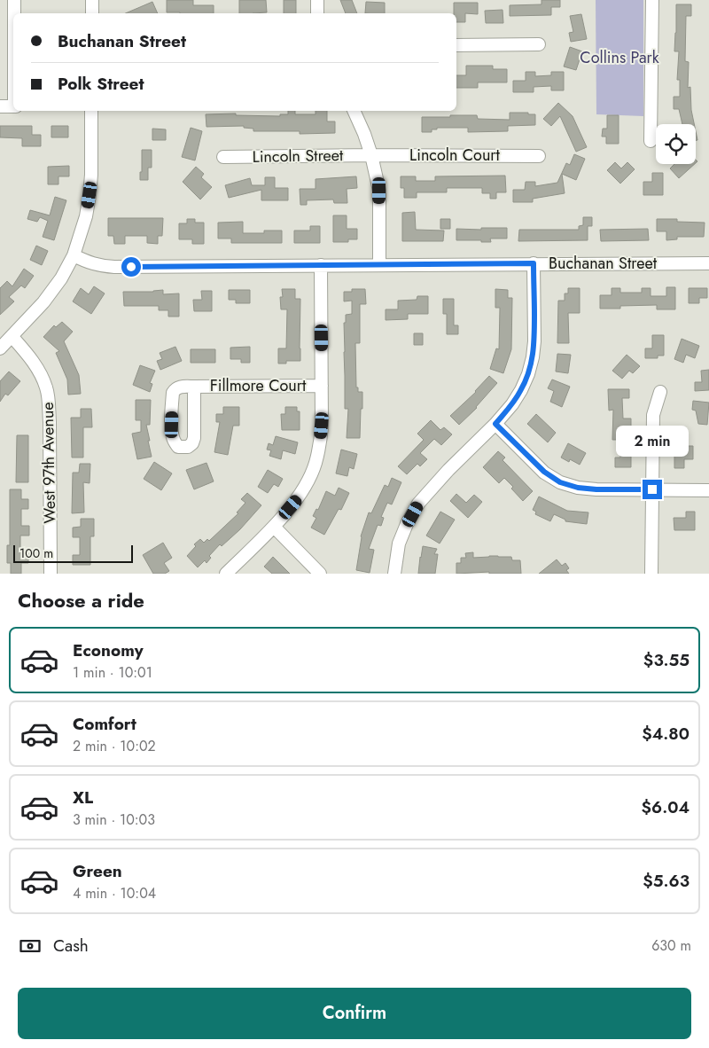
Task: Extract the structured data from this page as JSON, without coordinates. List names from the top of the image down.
{
  "streets": {
    "street": [
      "Lincoln Court",
      "Lincoln Street",
      "Buchanan Street",
      "Fillmore Court",
      "West 97th Avenue"
    ]
  },
  "crossings": [
    ["Lincoln Court", "Lincoln Street"]
  ],
  "parks": ["Collins Park"],
  "scale_bar": "100 m",
  "page": {
    "banner": ["Buchanan Street", "Polk Street"],
    "bubble": "2 min",
    "scale": "100 m",
    "heading": "Choose a ride",
    "list": [
      {
        "name": "Economy",
        "note": "1 min · 10:01",
        "value": "$3.55"
      },
      {
        "name": "Comfort",
        "note": "2 min · 10:02",
        "value": "$4.80"
      },
      {
        "name": "XL",
        "note": "3 min · 10:03",
        "value": "$6.04"
      },
      {
        "name": "Green",
        "note": "4 min · 10:04",
        "value": "$5.63"
      }
    ],
    "pay": ["Cash", "630 m"],
    "buttons": "Confirm"
  }
}
